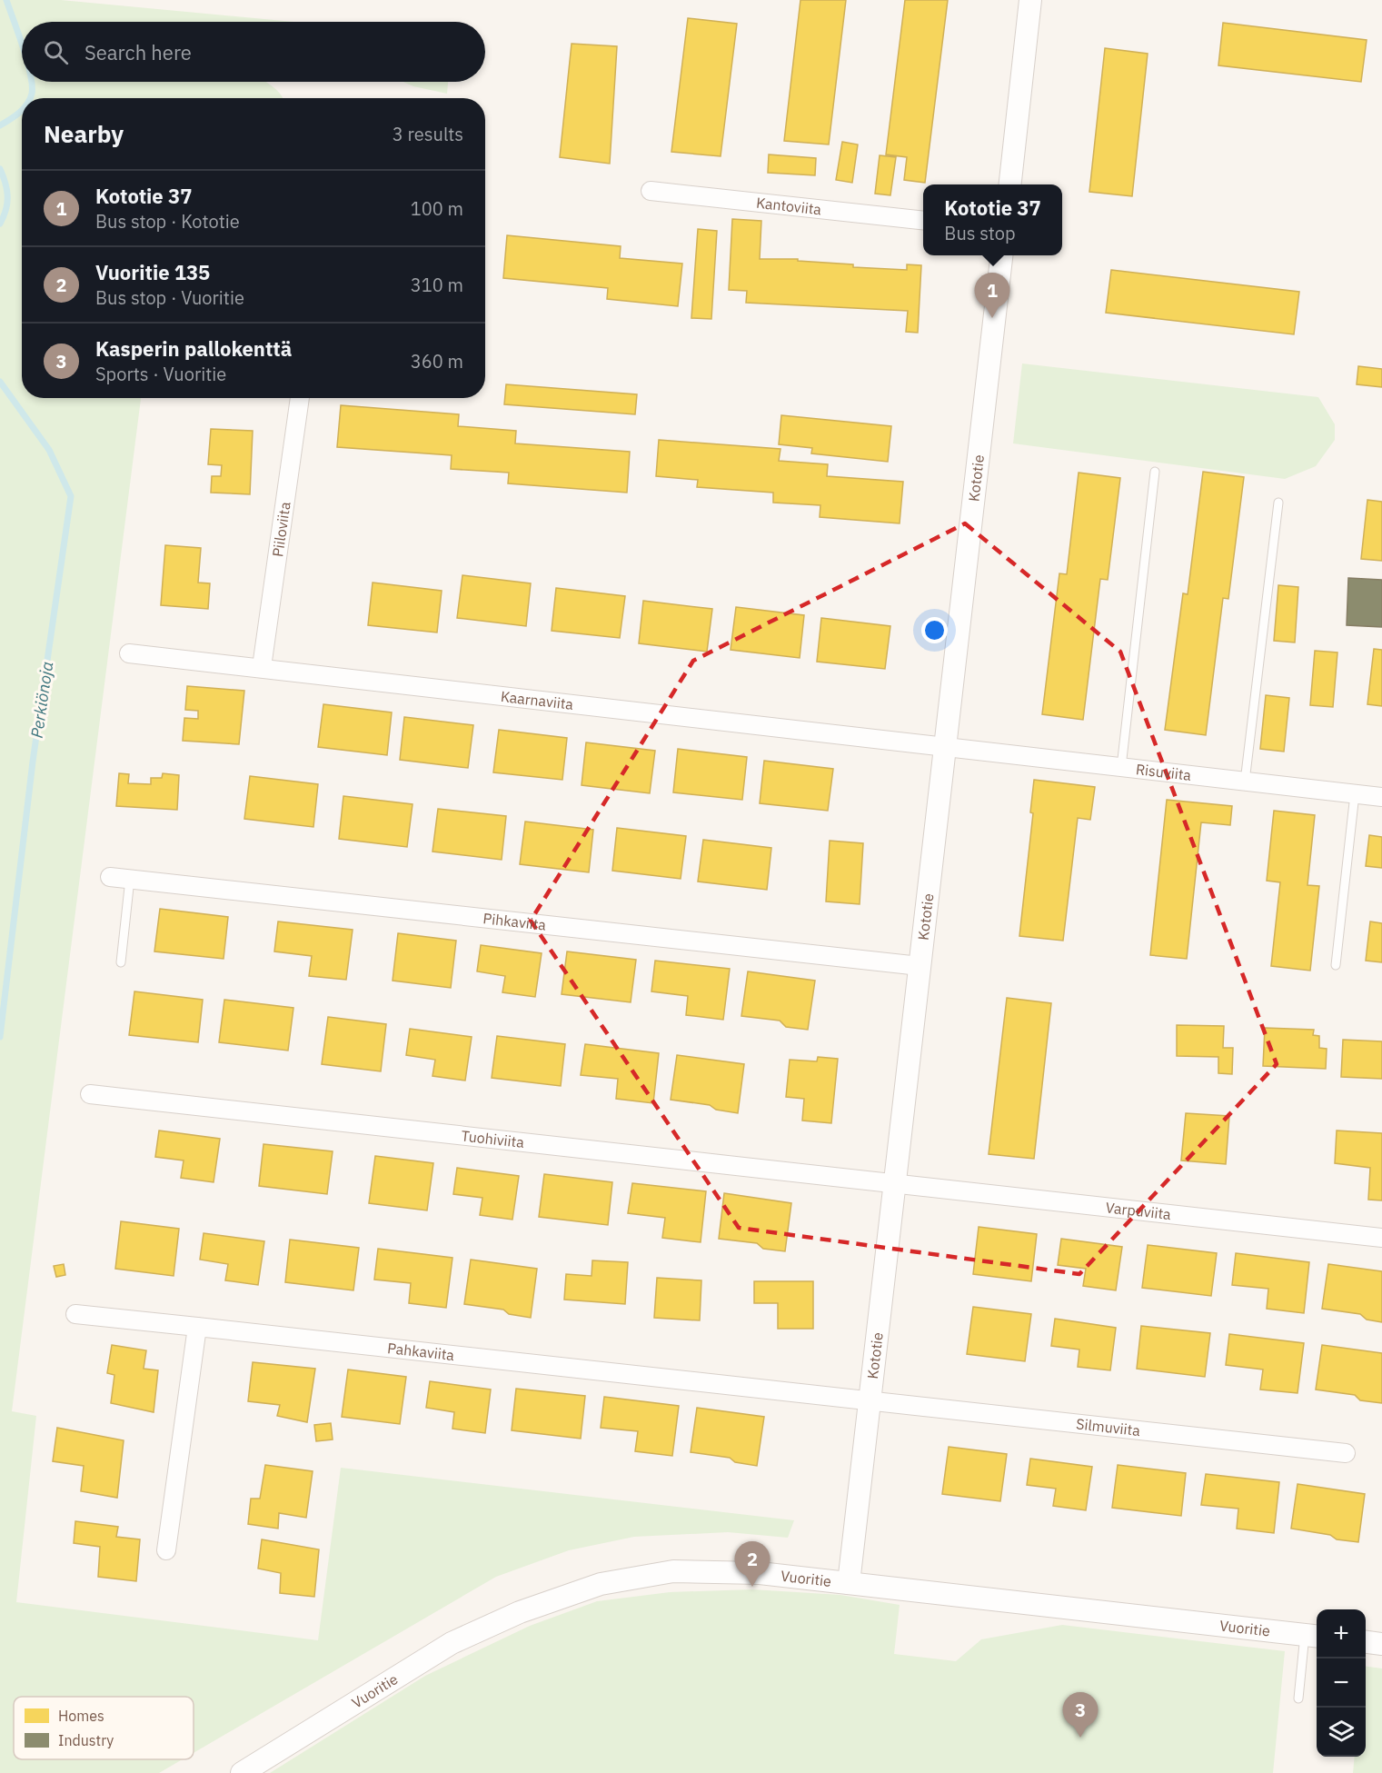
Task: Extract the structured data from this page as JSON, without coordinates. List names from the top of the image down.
{
  "streets": {
    "street": [
      "Kantoviita",
      "Kototie",
      "Piiloviita",
      "Kaarnaviita",
      "Risuviita",
      "Pihkaviita",
      "Tuohiviita",
      "Varpuviita",
      "Pahkaviita",
      "Silmuviita",
      "Vuoritie"
    ]
  },
  "crossings": [
    ["Kototie", "Kaarnaviita"],
    ["Kototie", "Risuviita"],
    ["Kototie", "Pihkaviita"],
    ["Kototie", "Tuohiviita"],
    ["Kototie", "Varpuviita"],
    ["Kototie", "Pahkaviita"],
    ["Kototie", "Silmuviita"],
    ["Kototie", "Vuoritie"],
    ["Piiloviita", "Kaarnaviita"],
    ["Kaarnaviita", "Risuviita"],
    ["Tuohiviita", "Varpuviita"],
    ["Pahkaviita", "Silmuviita"]
  ],
  "water": ["Perkiönoja"],
  "legend": ["Homes", "Industry"],
  "page": {
    "search": "Search here",
    "heading": ["Nearby", "3 results"],
    "list": [
      {
        "mark": "1",
        "name": "Kototie 37",
        "note": "Bus stop · Kototie",
        "value": "100 m"
      },
      {
        "mark": "2",
        "name": "Vuoritie 135",
        "note": "Bus stop · Vuoritie",
        "value": "310 m"
      },
      {
        "mark": "3",
        "name": "Kasperin pallokenttä",
        "note": "Sports · Vuoritie",
        "value": "360 m"
      }
    ],
    "popup": ["Kototie 37", "Bus stop"],
    "pins": ["1", "2", "3"],
    "map_buttons": ["+", "−"]
  }
}
